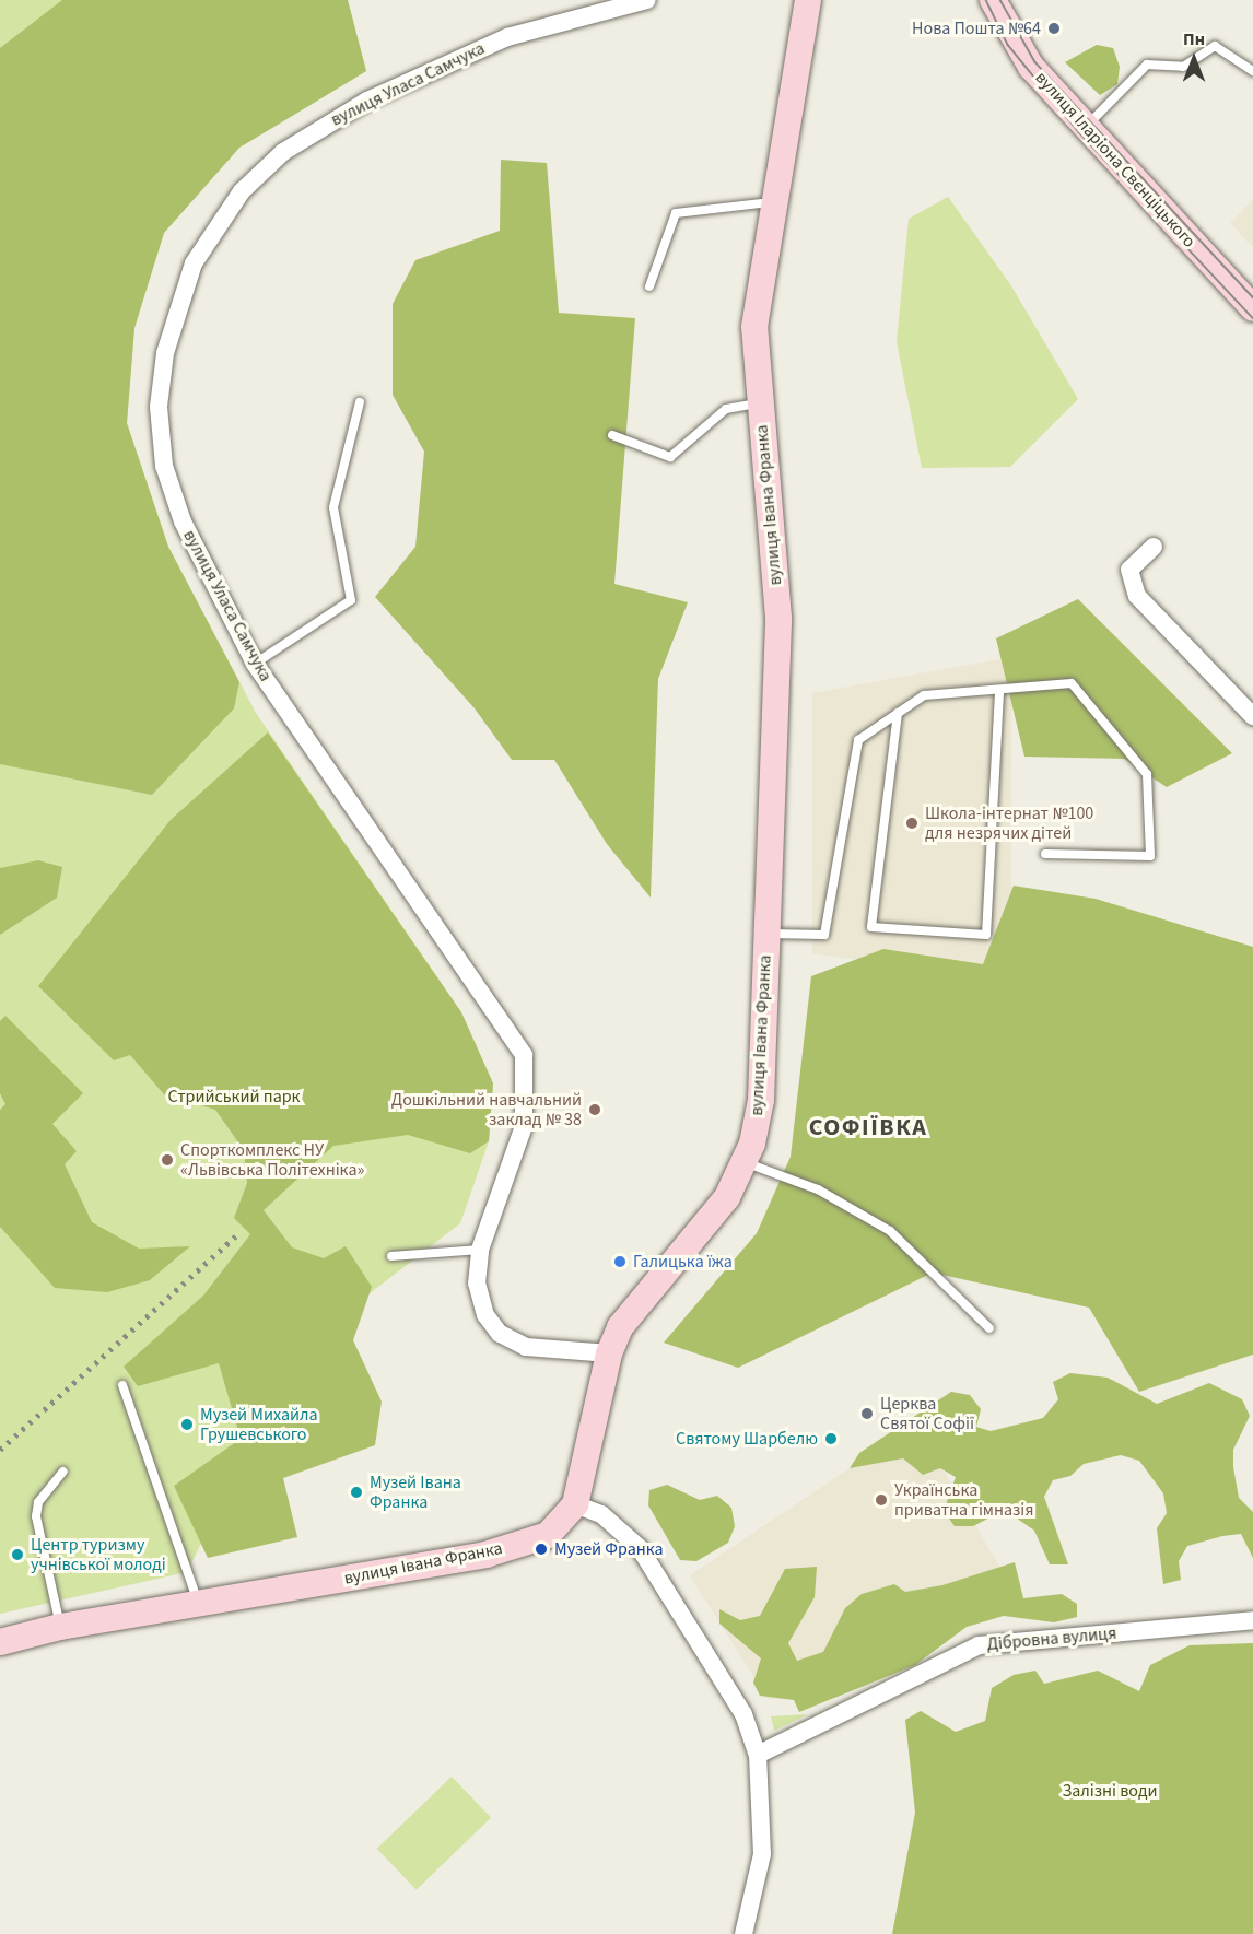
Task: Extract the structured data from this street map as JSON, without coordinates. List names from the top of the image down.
{
  "streets": {
    "main road": ["вулиця Іларіона Свєнціцького", "вулиця Івана Франка"],
    "street": ["вулиця Уласа Самчука", "Дібровна вулиця"]
  },
  "crossings": [
    ["вулиця Уласа Самчука", "вулиця Івана Франка"]
  ],
  "districts": ["СОФІЇВКА"],
  "parks": ["Стрийський парк", "Залізні води"],
  "places": [
    "Нова Пошта №64",
    "Школа-інтернат №100 для незрячих дітей",
    "Дошкільний навчальний заклад № 38",
    "Спорткомплекс НУ «Львівська Політехніка»",
    "Галицька їжа",
    "Церква Святої Софії",
    "Музей Михайла Грушевського",
    "Святому Шарбелю",
    "Музей Івана Франка",
    "Українська приватна гімназія",
    "Музей Франка",
    "Центр туризму учнівської молоді"
  ],
  "north": "top"
}
